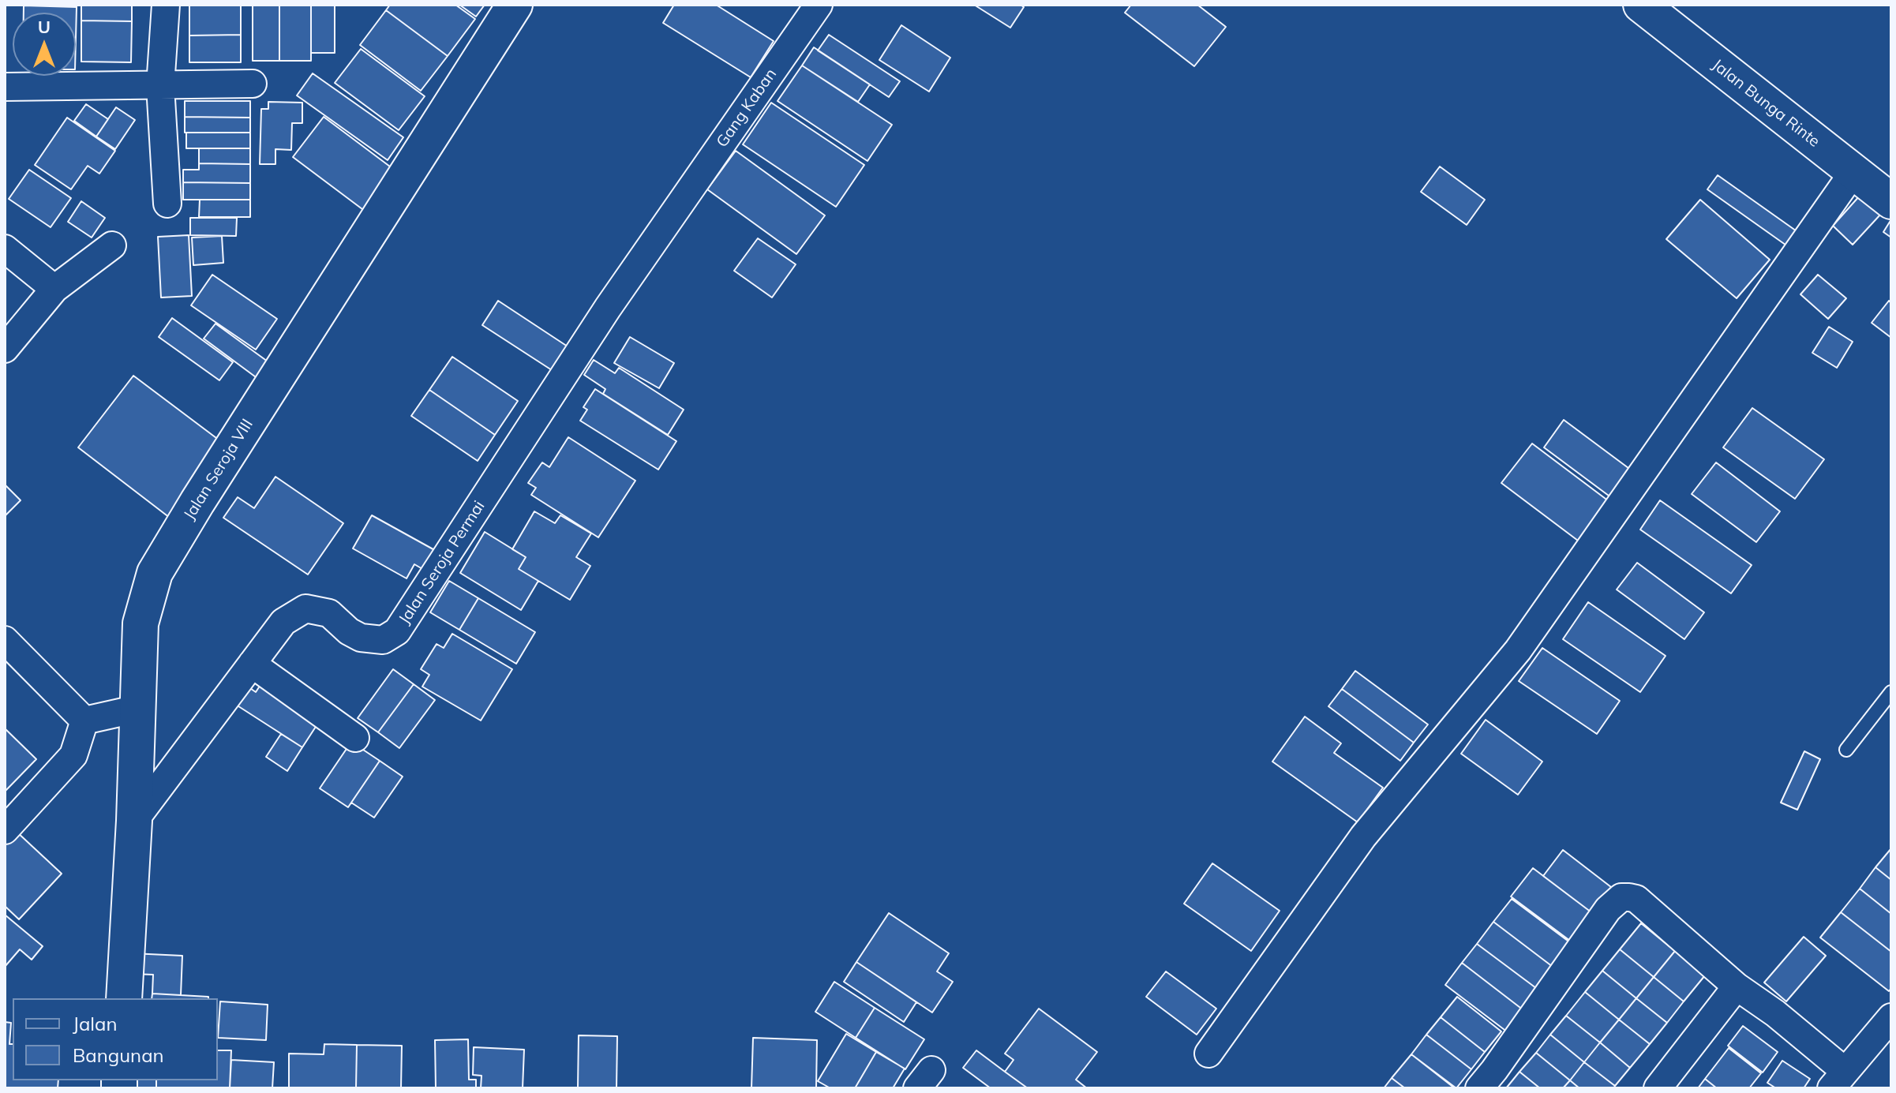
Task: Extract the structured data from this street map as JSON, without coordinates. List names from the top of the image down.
{
  "streets": {
    "street": [
      "Jalan Bunga Rinte",
      "Gang Kaban",
      "Jalan Seroja VIII",
      "Jalan Seroja Permai"
    ]
  },
  "crossings": [
    ["Gang Kaban", "Jalan Seroja Permai"],
    ["Jalan Seroja VIII", "Jalan Seroja Permai"]
  ],
  "legend": ["Jalan", "Bangunan"],
  "north": "top"
}
